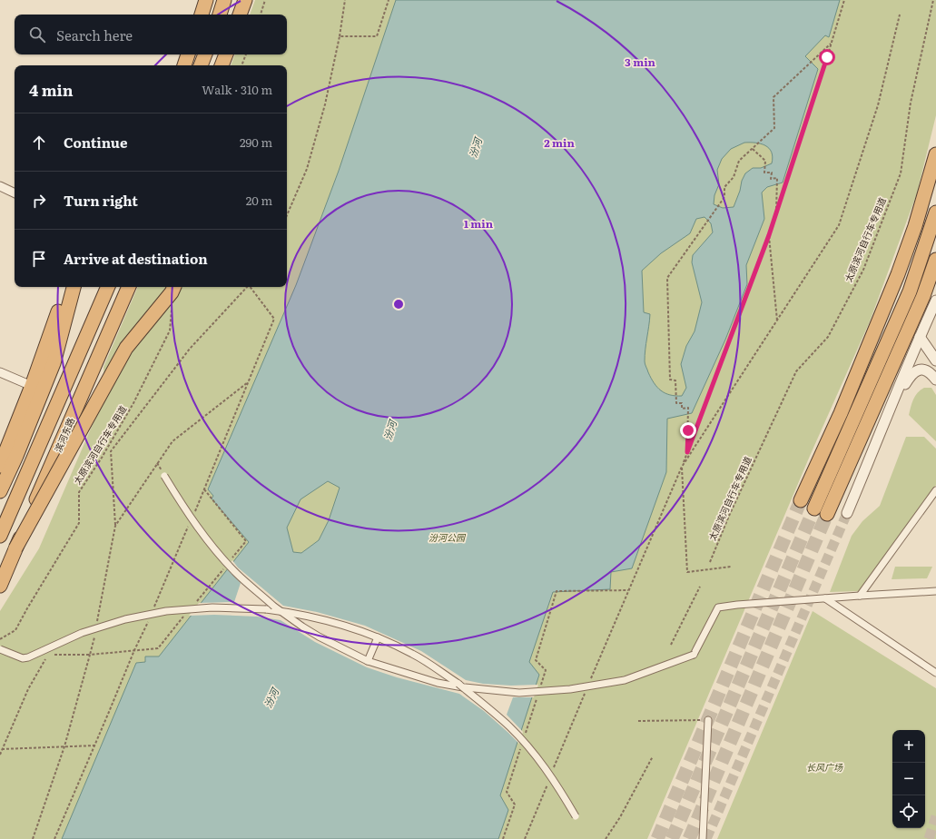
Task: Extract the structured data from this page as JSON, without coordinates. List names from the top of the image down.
{
  "streets": {
    "highway": ["滨河东路"],
    "path": ["太原滨河自行车专用道"]
  },
  "water": ["汾河"],
  "parks": ["汾河公园", "长风广场"],
  "page": {
    "search": "Search here",
    "heading": ["4 min", "Walk · 310 m"],
    "list": [
      ["Continue", "290 m"],
      ["Turn right", "20 m"],
      "Arrive at destination"
    ],
    "map_buttons": ["+", "−"]
  },
  "rings": ["3 min", "2 min", "1 min"]
}
